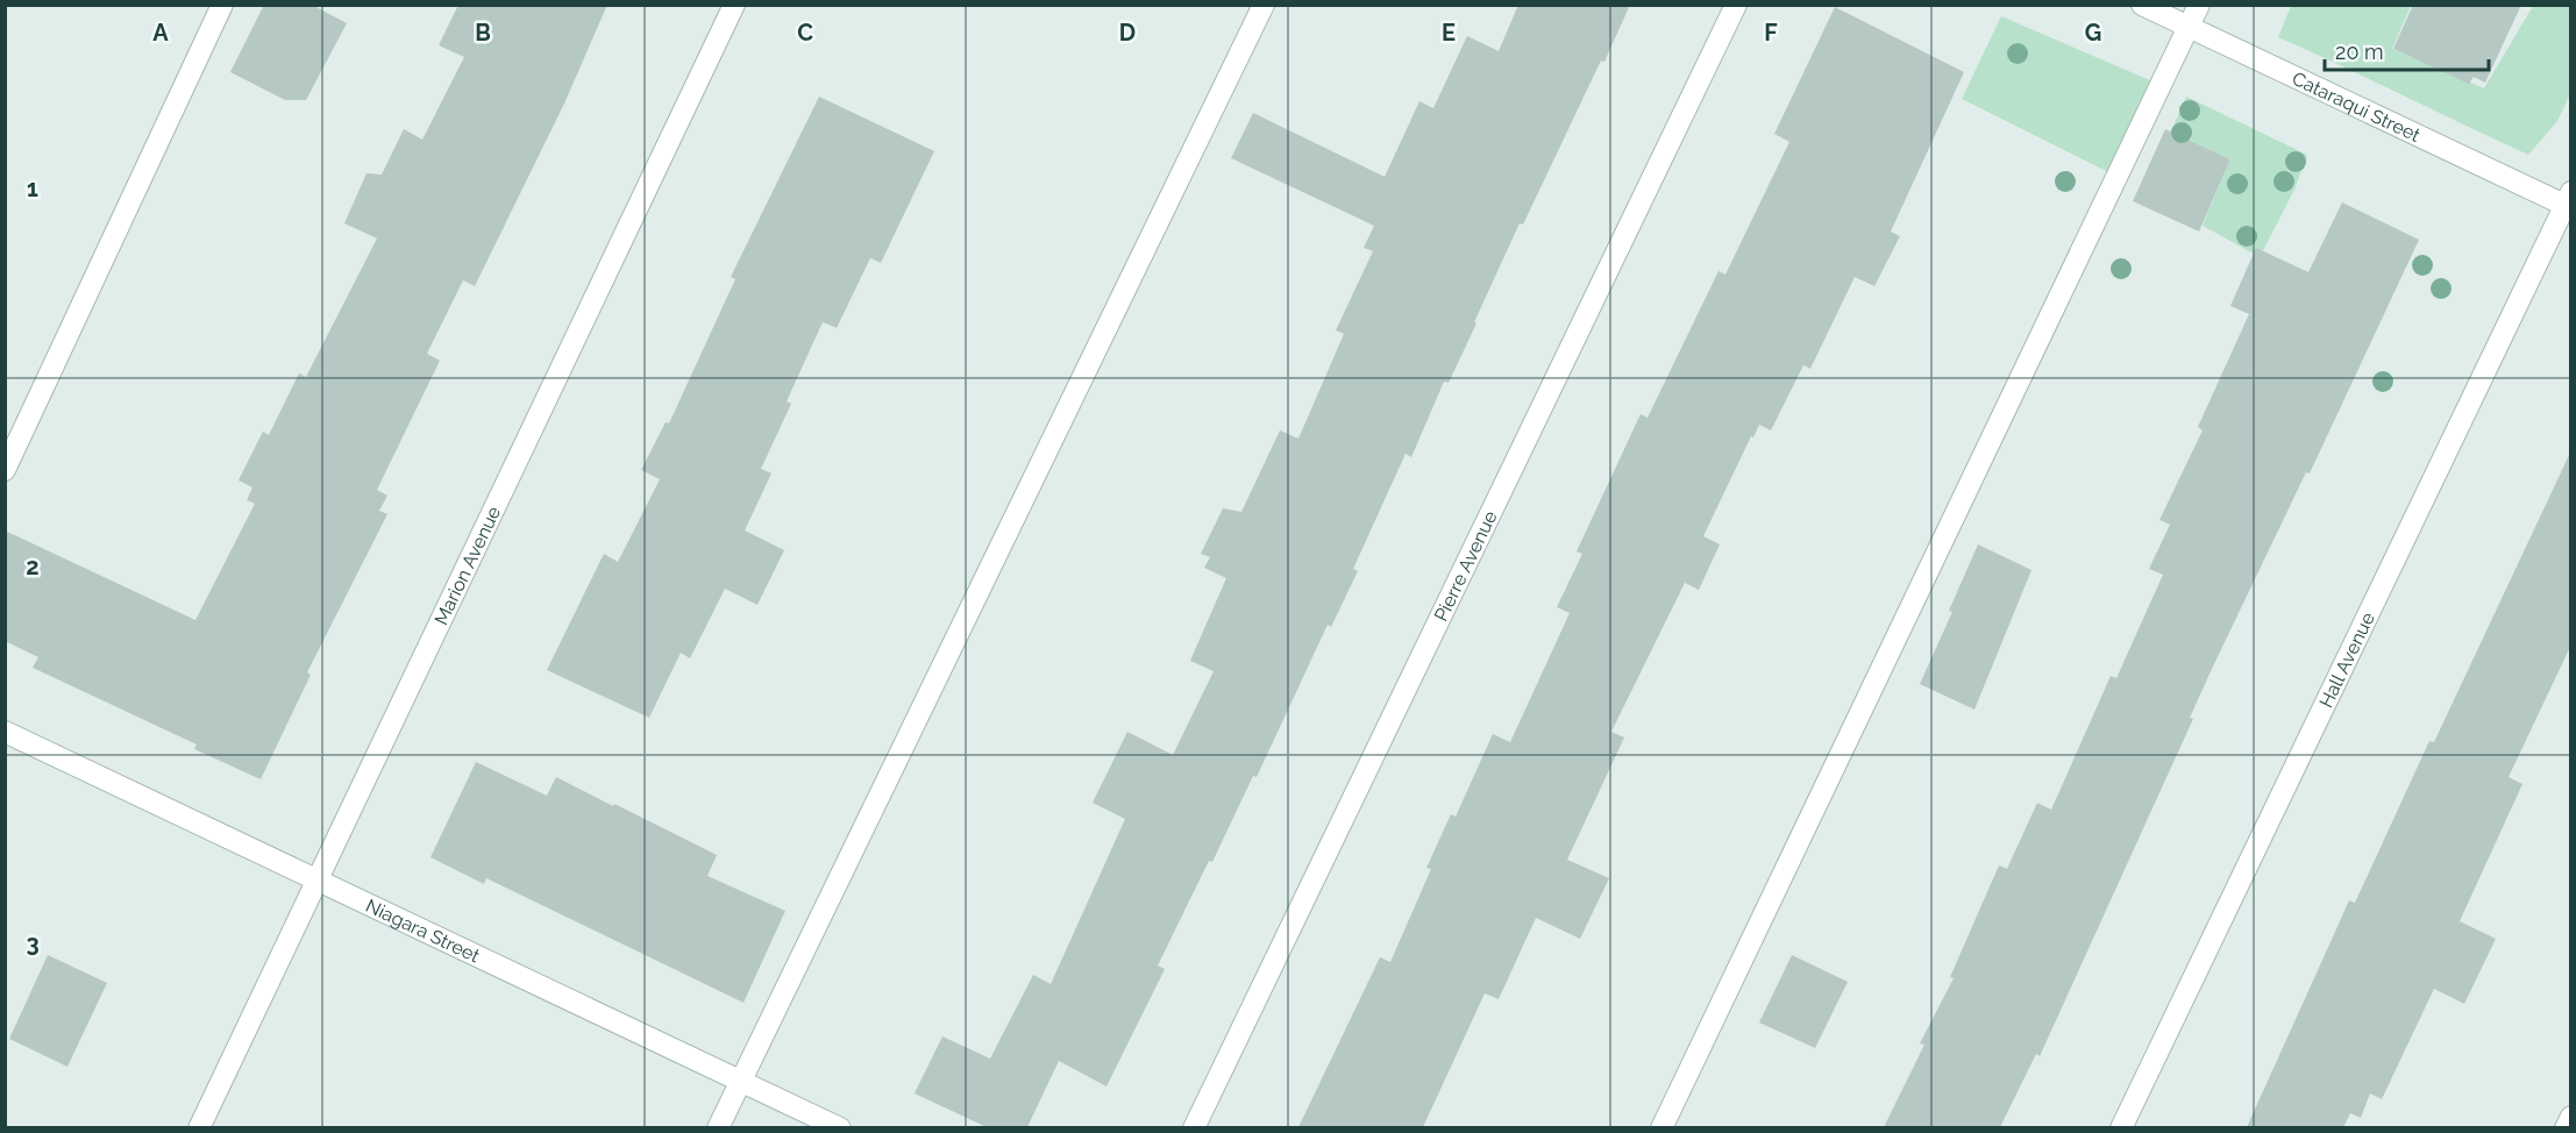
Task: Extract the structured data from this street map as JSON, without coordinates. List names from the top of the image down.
{
  "streets": {
    "street": [
      "Cataraqui Street",
      "Marion Avenue",
      "Pierre Avenue",
      "Hall Avenue",
      "Niagara Street"
    ]
  },
  "crossings": [
    ["Cataraqui Street", "Hall Avenue"],
    ["Marion Avenue", "Niagara Street"]
  ],
  "scale_bar": "20 m",
  "grid": {
    "columns": [
      "A",
      "B",
      "C",
      "D",
      "E",
      "F",
      "G"
    ],
    "rows": ["1", "2", "3"]
  }
}
